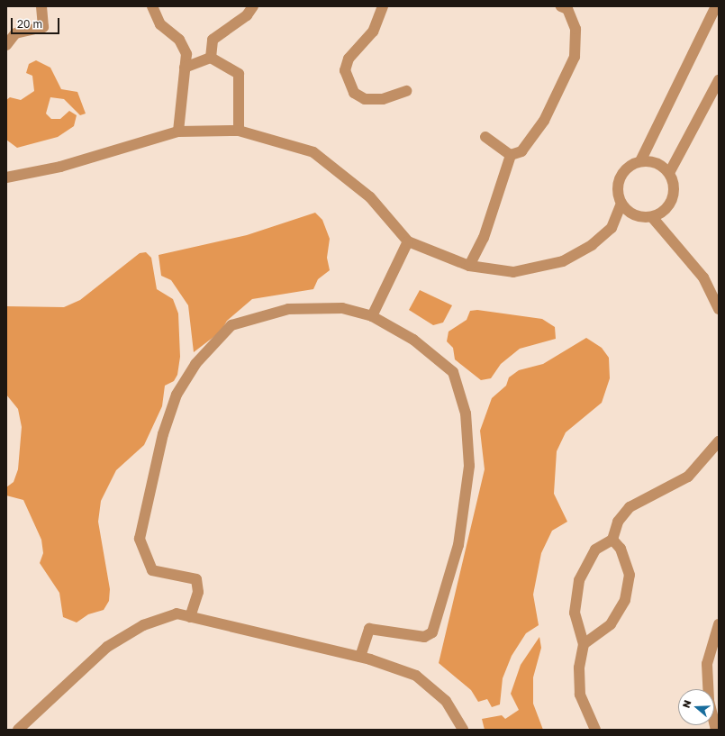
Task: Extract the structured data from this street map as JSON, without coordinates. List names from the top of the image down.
{
  "scale_bar": "20 m",
  "north": "left"
}
